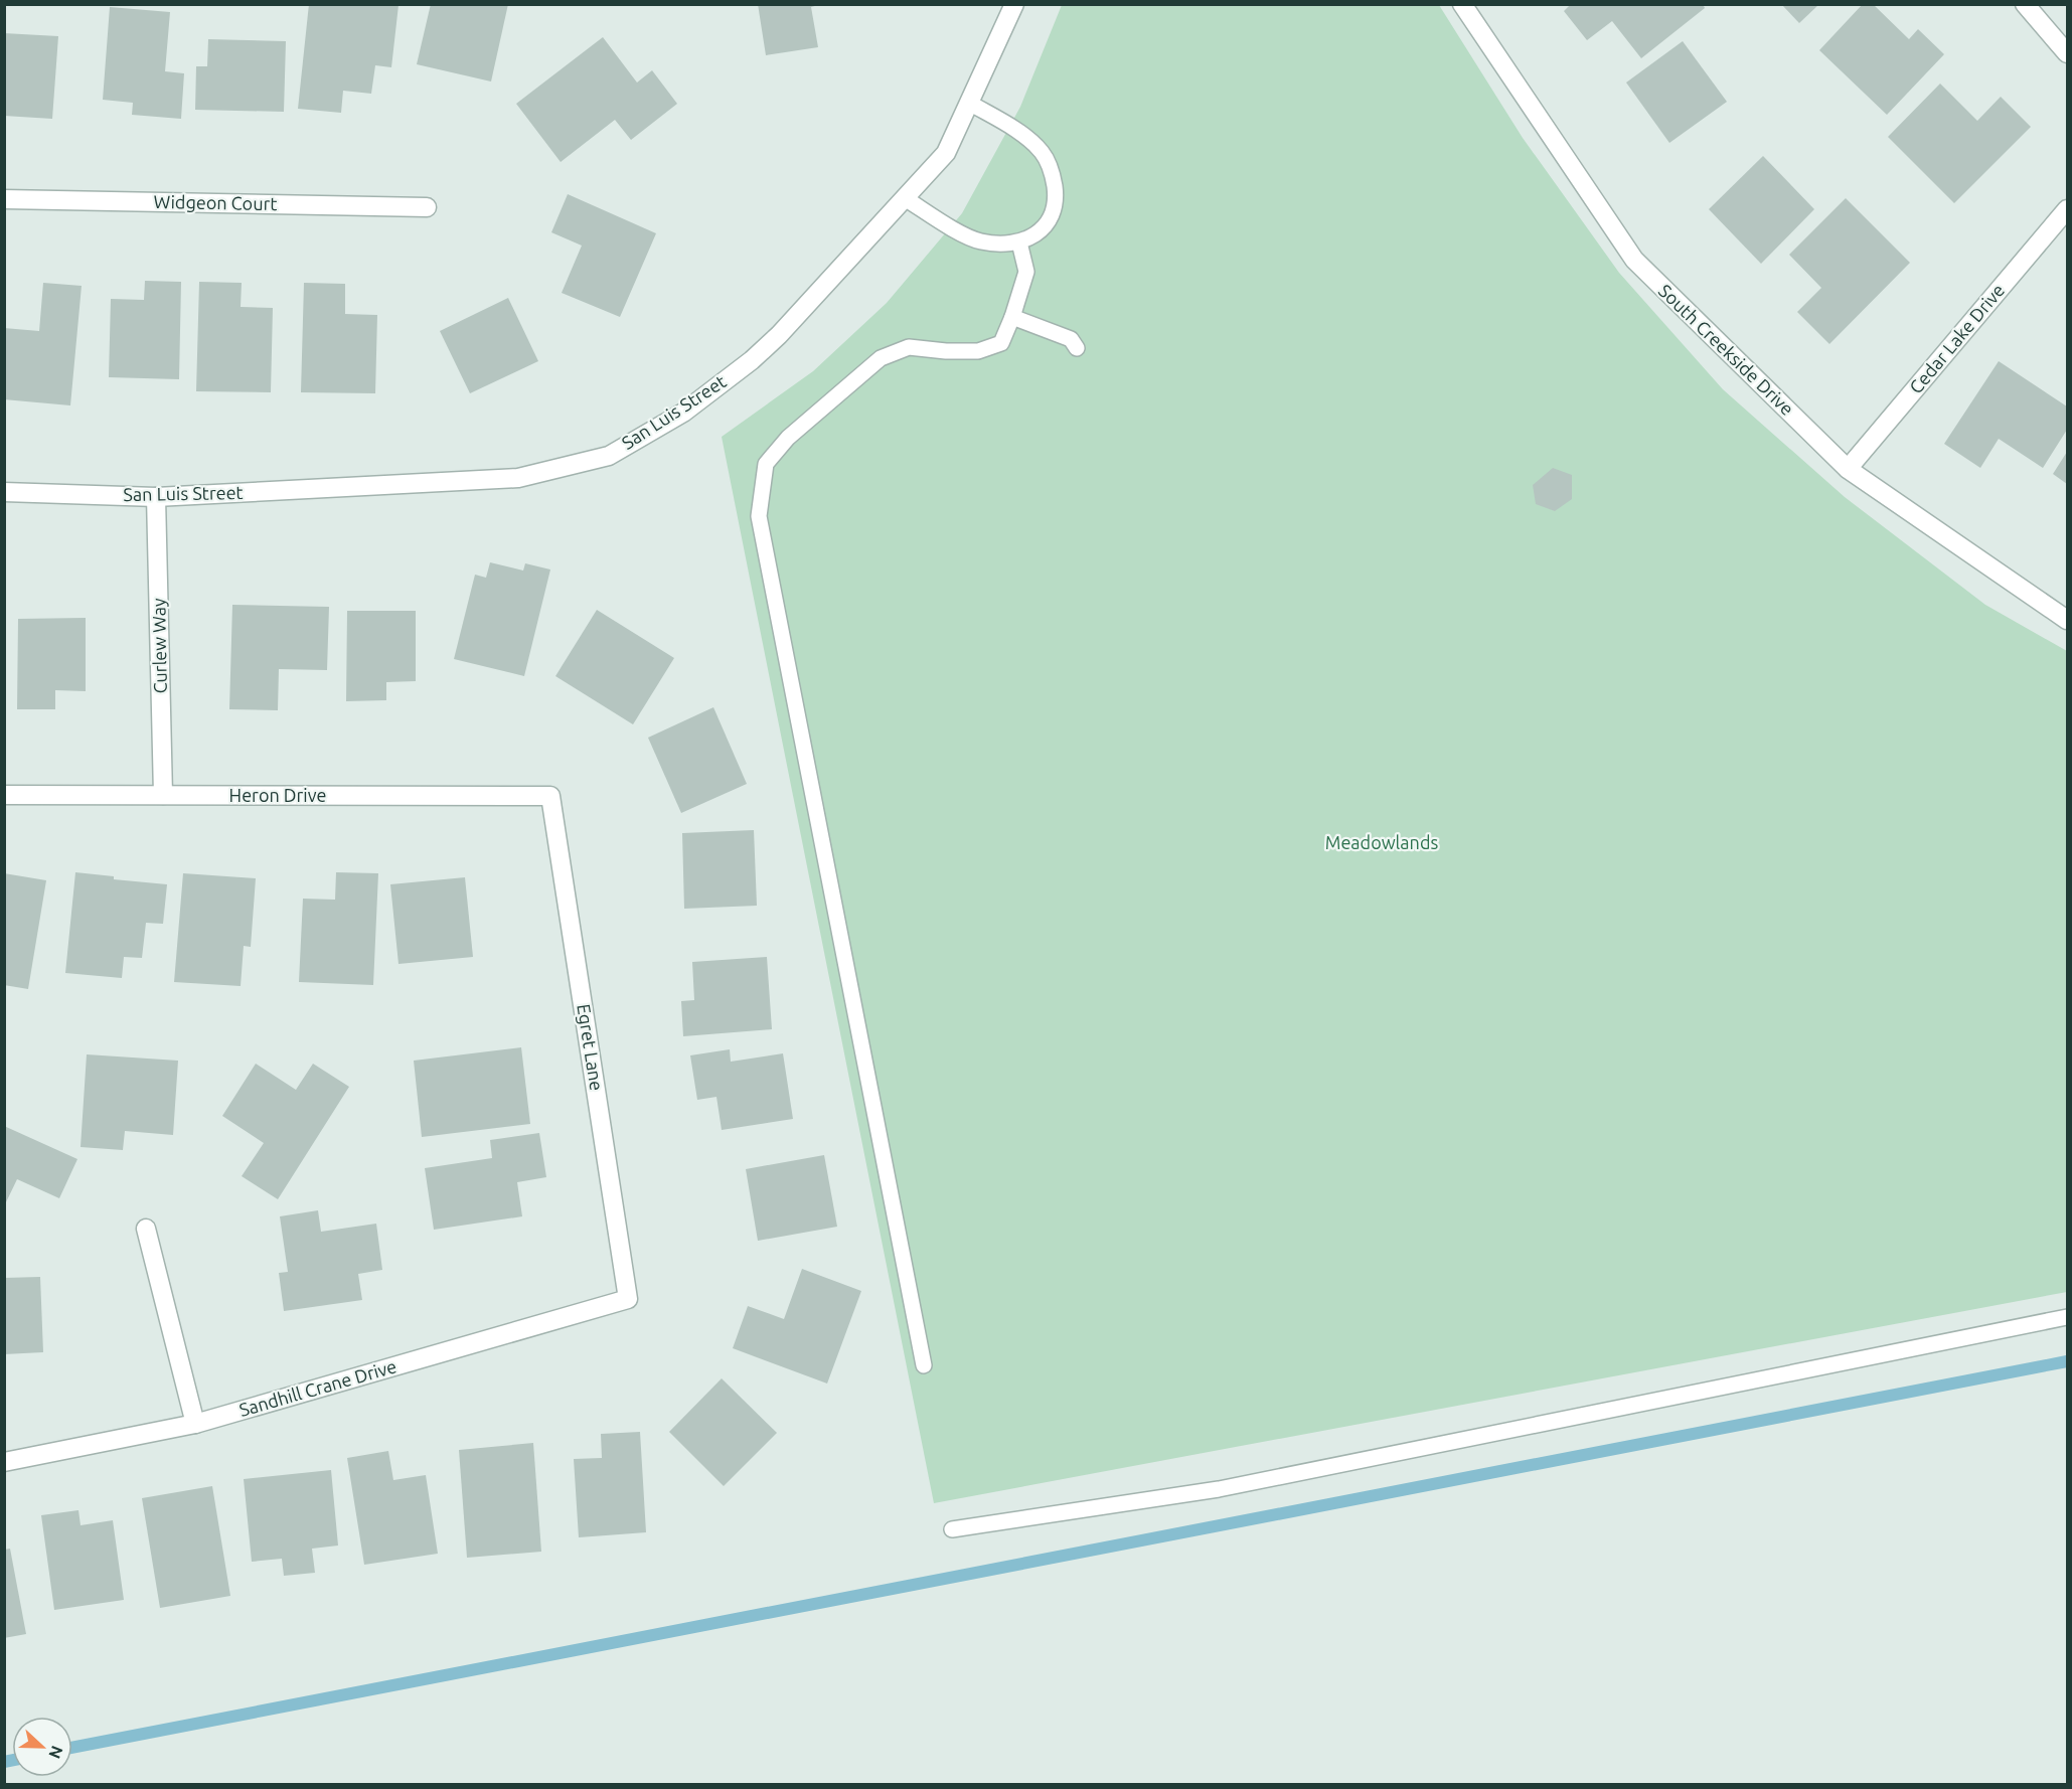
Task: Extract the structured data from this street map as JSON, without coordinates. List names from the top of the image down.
{
  "streets": {
    "street": [
      "Widgeon Court",
      "Cedar Lake Drive",
      "South Creekside Drive",
      "San Luis Street",
      "Curlew Way",
      "Heron Drive",
      "Egret Lane",
      "Sandhill Crane Drive"
    ]
  },
  "crossings": [
    ["Cedar Lake Drive", "South Creekside Drive"],
    ["San Luis Street", "Curlew Way"],
    ["Curlew Way", "Heron Drive"],
    ["Heron Drive", "Egret Lane"],
    ["Egret Lane", "Sandhill Crane Drive"]
  ],
  "parks": ["Meadowlands"],
  "north": "right"
}
